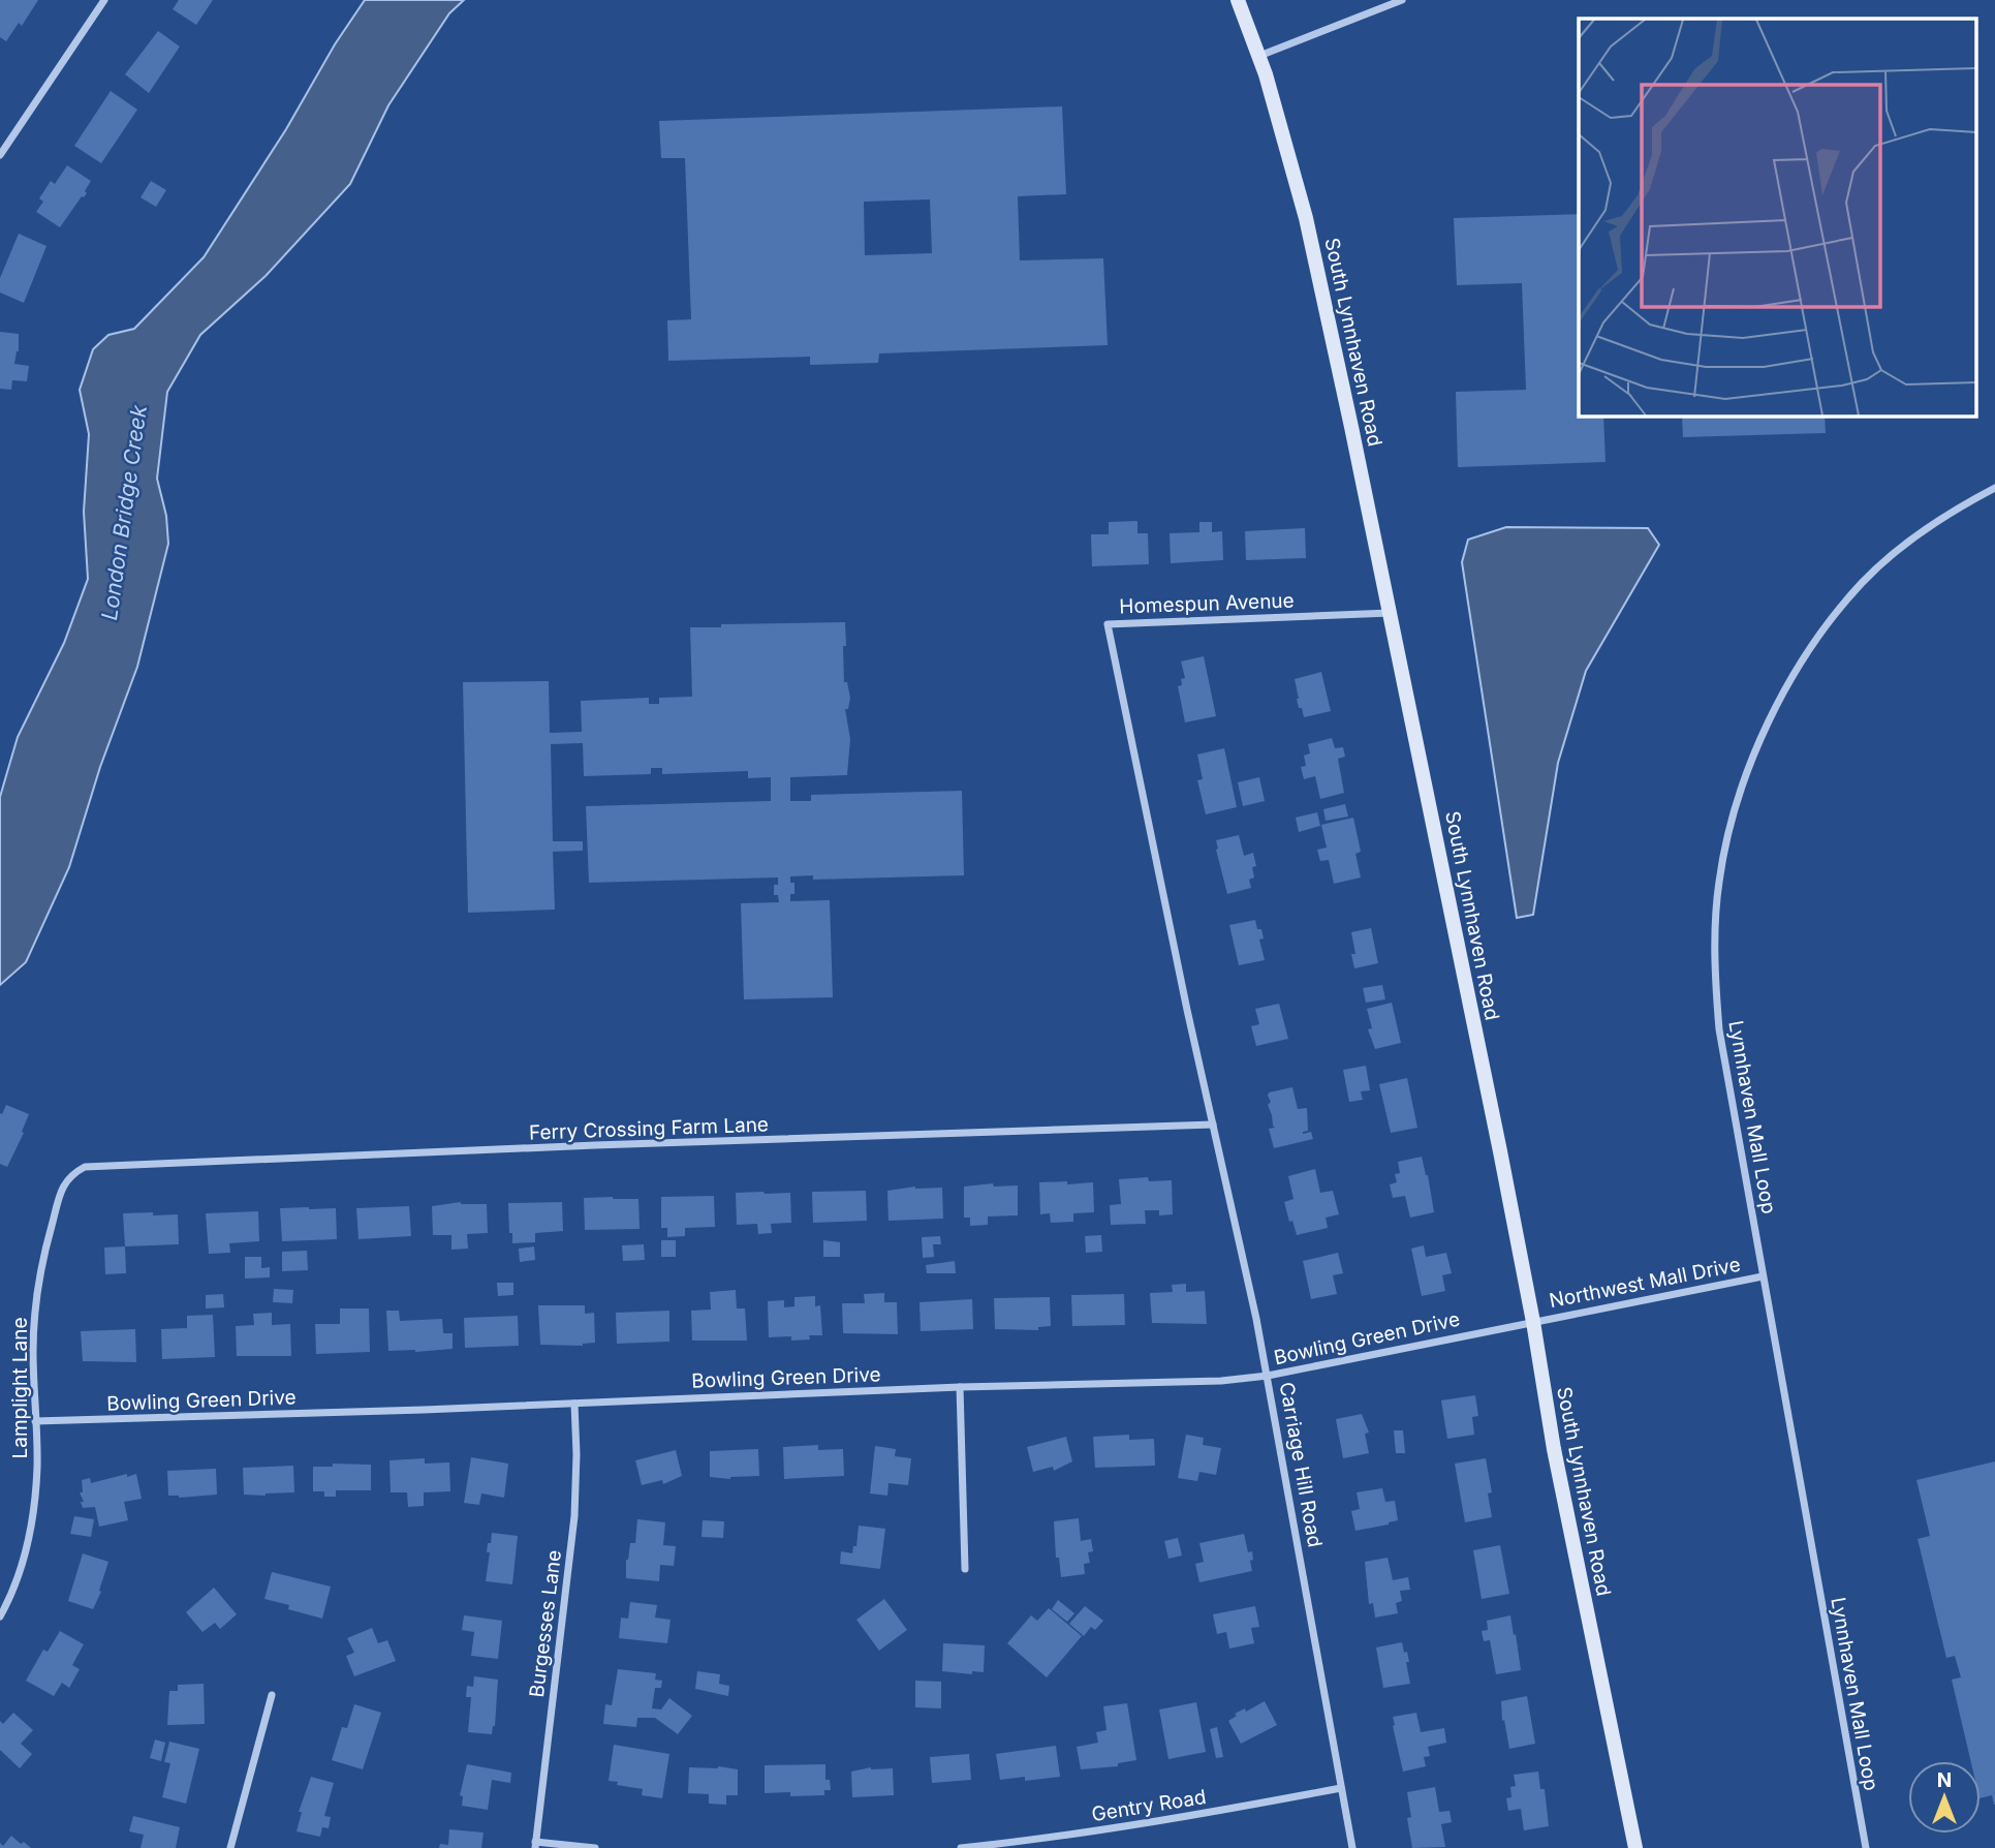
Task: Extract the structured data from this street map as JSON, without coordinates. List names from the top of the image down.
{
  "streets": {
    "street": [
      "South Lynnhaven Road",
      "Homespun Avenue",
      "Lynnhaven Mall Loop",
      "Ferry Crossing Farm Lane",
      "Northwest Mall Drive",
      "Bowling Green Drive",
      "Lamplight Lane",
      "Carriage Hill Road",
      "Burgesses Lane",
      "Gentry Road"
    ]
  },
  "crossings": [
    ["South Lynnhaven Road", "Homespun Avenue"],
    ["South Lynnhaven Road", "Northwest Mall Drive"],
    ["South Lynnhaven Road", "Bowling Green Drive"],
    ["Homespun Avenue", "Carriage Hill Road"],
    ["Lynnhaven Mall Loop", "Northwest Mall Drive"],
    ["Ferry Crossing Farm Lane", "Lamplight Lane"],
    ["Ferry Crossing Farm Lane", "Carriage Hill Road"],
    ["Northwest Mall Drive", "Bowling Green Drive"],
    ["Bowling Green Drive", "Lamplight Lane"],
    ["Bowling Green Drive", "Carriage Hill Road"],
    ["Bowling Green Drive", "Burgesses Lane"],
    ["Carriage Hill Road", "Gentry Road"]
  ],
  "water": ["London Bridge Creek"],
  "north": "top"
}
